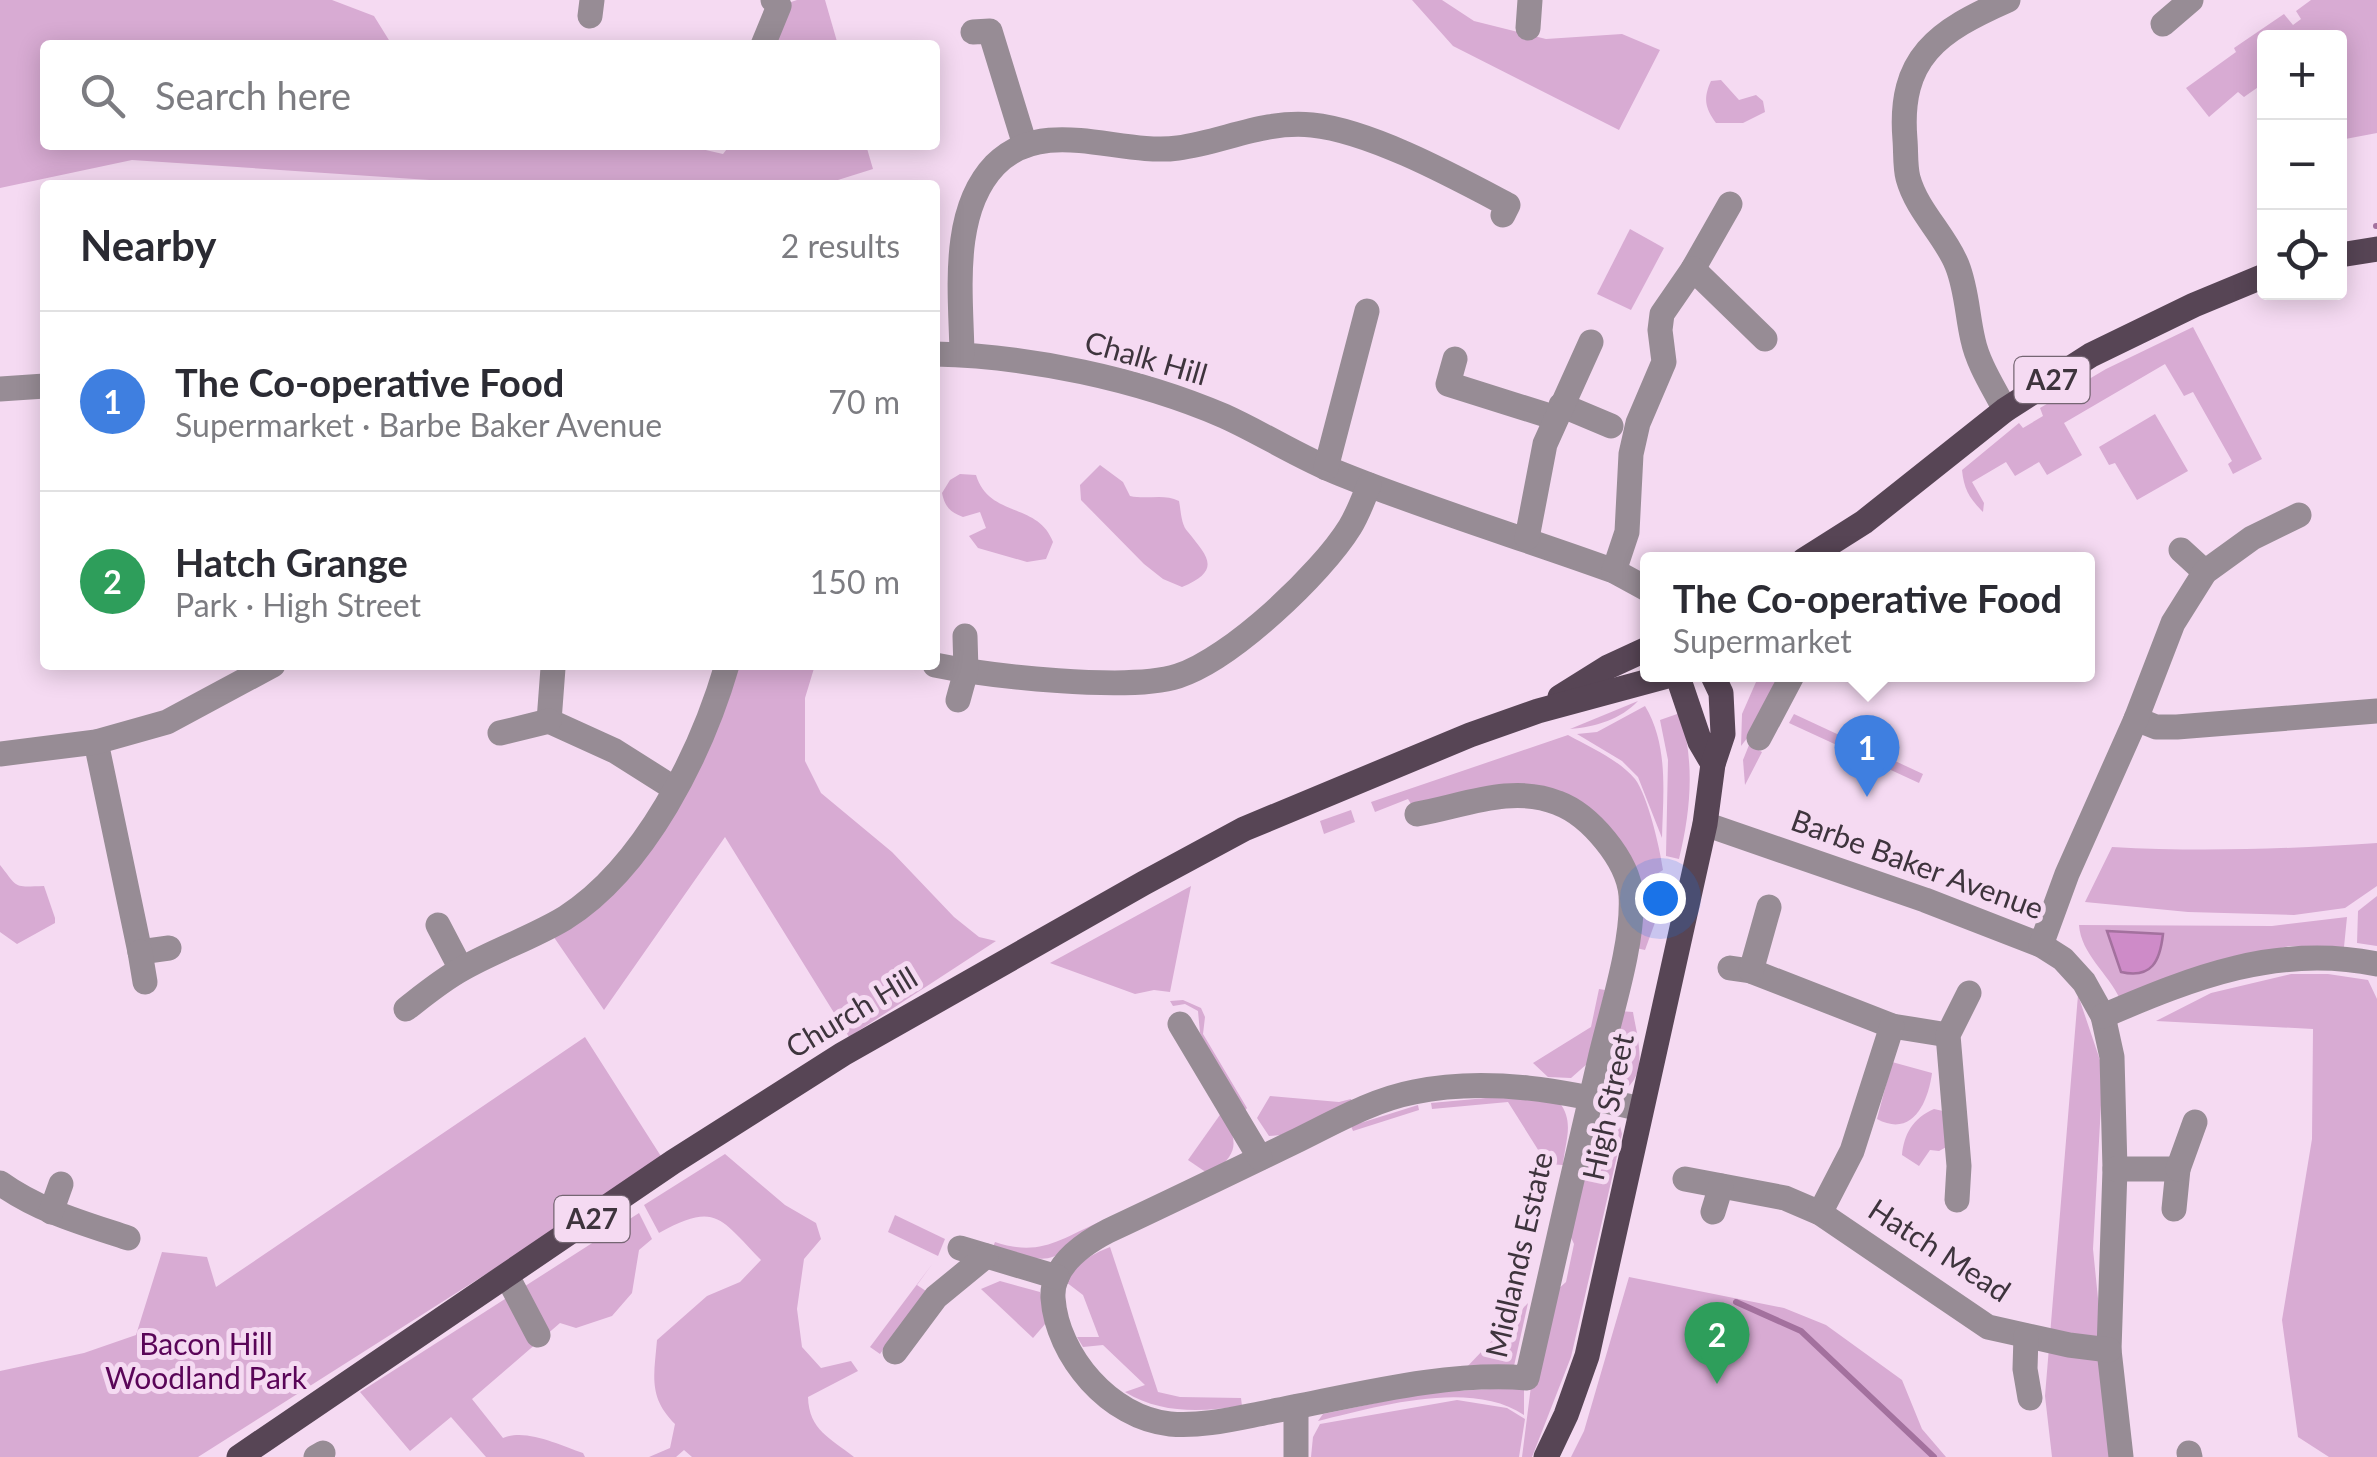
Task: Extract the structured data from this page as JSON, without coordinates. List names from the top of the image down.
{
  "streets": {
    "main road": ["A27", "Church Hill", "High Street"],
    "street": [
      "Chalk Hill",
      "Barbe Baker Avenue",
      "Hatch Mead",
      "Midlands Estate"
    ]
  },
  "crossings": [
    ["Barbe Baker Avenue", "High Street"],
    ["Barbe Baker Avenue", "Hatch Mead"]
  ],
  "parks": ["Bacon Hill Woodland Park"],
  "page": {
    "map_buttons": ["+", "−"],
    "search": "Search here",
    "heading": ["Nearby", "2 results"],
    "list": [
      {
        "mark": "1",
        "name": "The Co-operative Food",
        "note": "Supermarket · Barbe Baker Avenue",
        "value": "70 m"
      },
      {
        "mark": "2",
        "name": "Hatch Grange",
        "note": "Park · High Street",
        "value": "150 m"
      }
    ],
    "popup": ["The Co-operative Food", "Supermarket"],
    "pins": ["1", "2"]
  }
}
